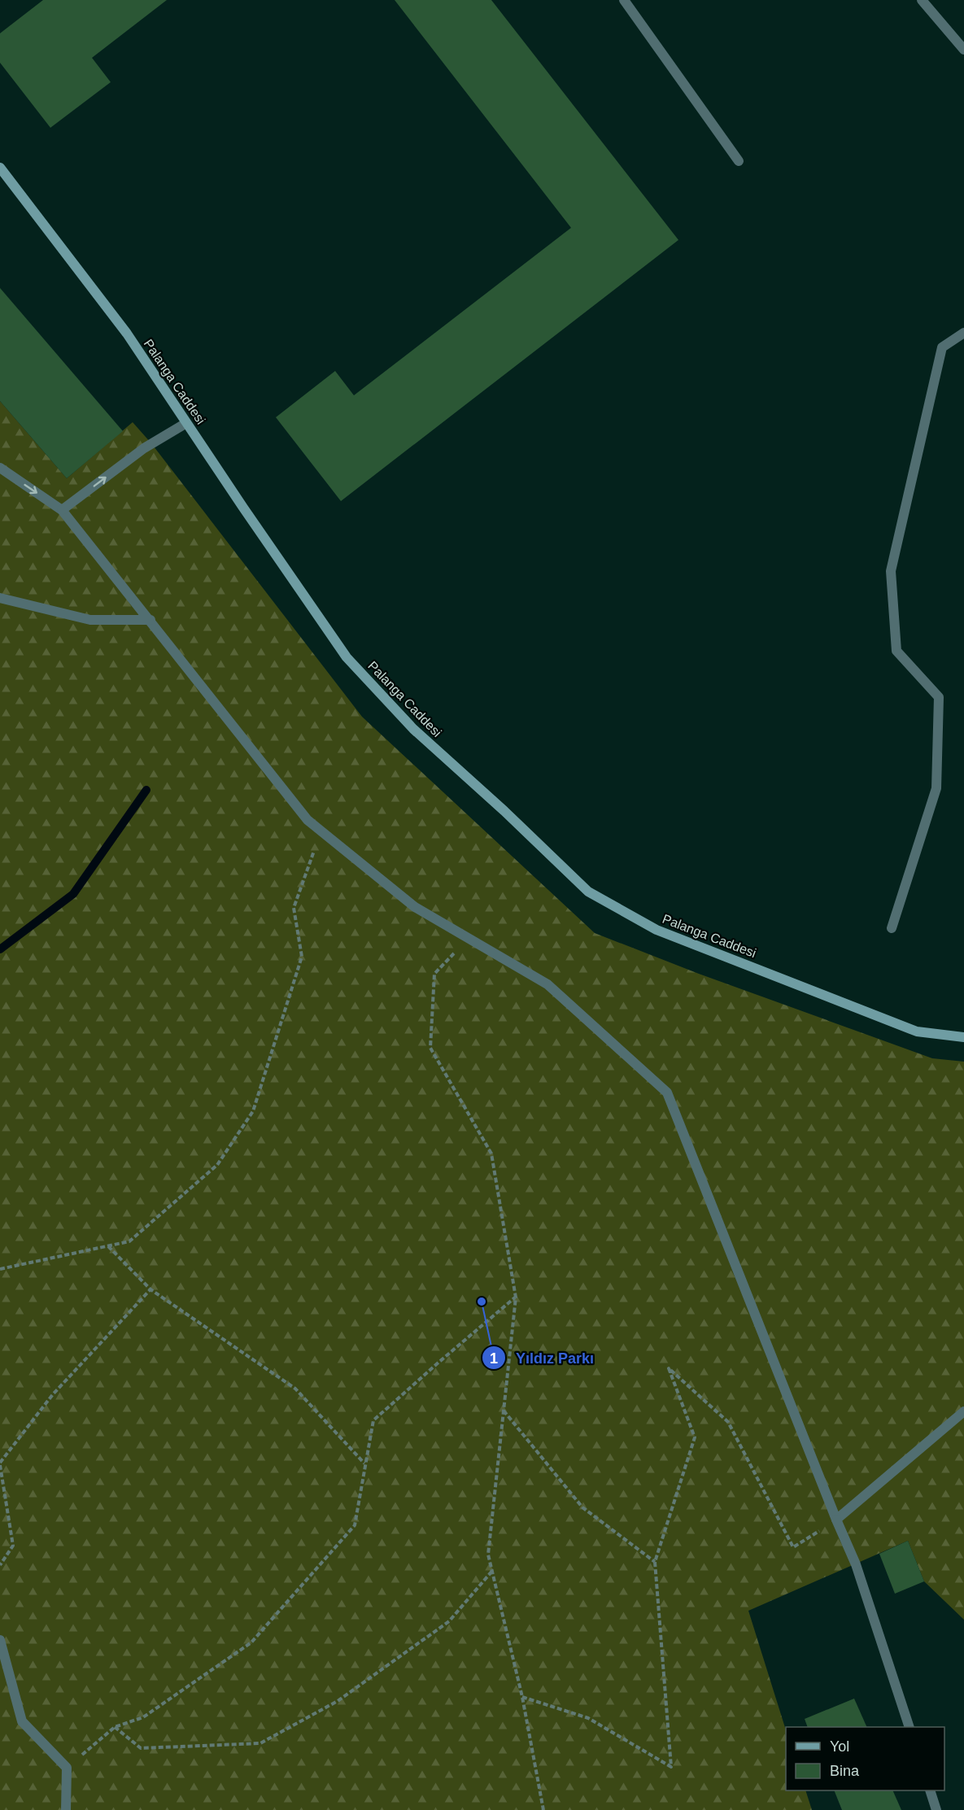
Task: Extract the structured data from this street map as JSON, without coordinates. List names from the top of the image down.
{
  "streets": {
    "main road": ["Palanga Caddesi"]
  },
  "places": ["Yıldız Parkı"],
  "legend": ["Yol", "Bina"]
}
